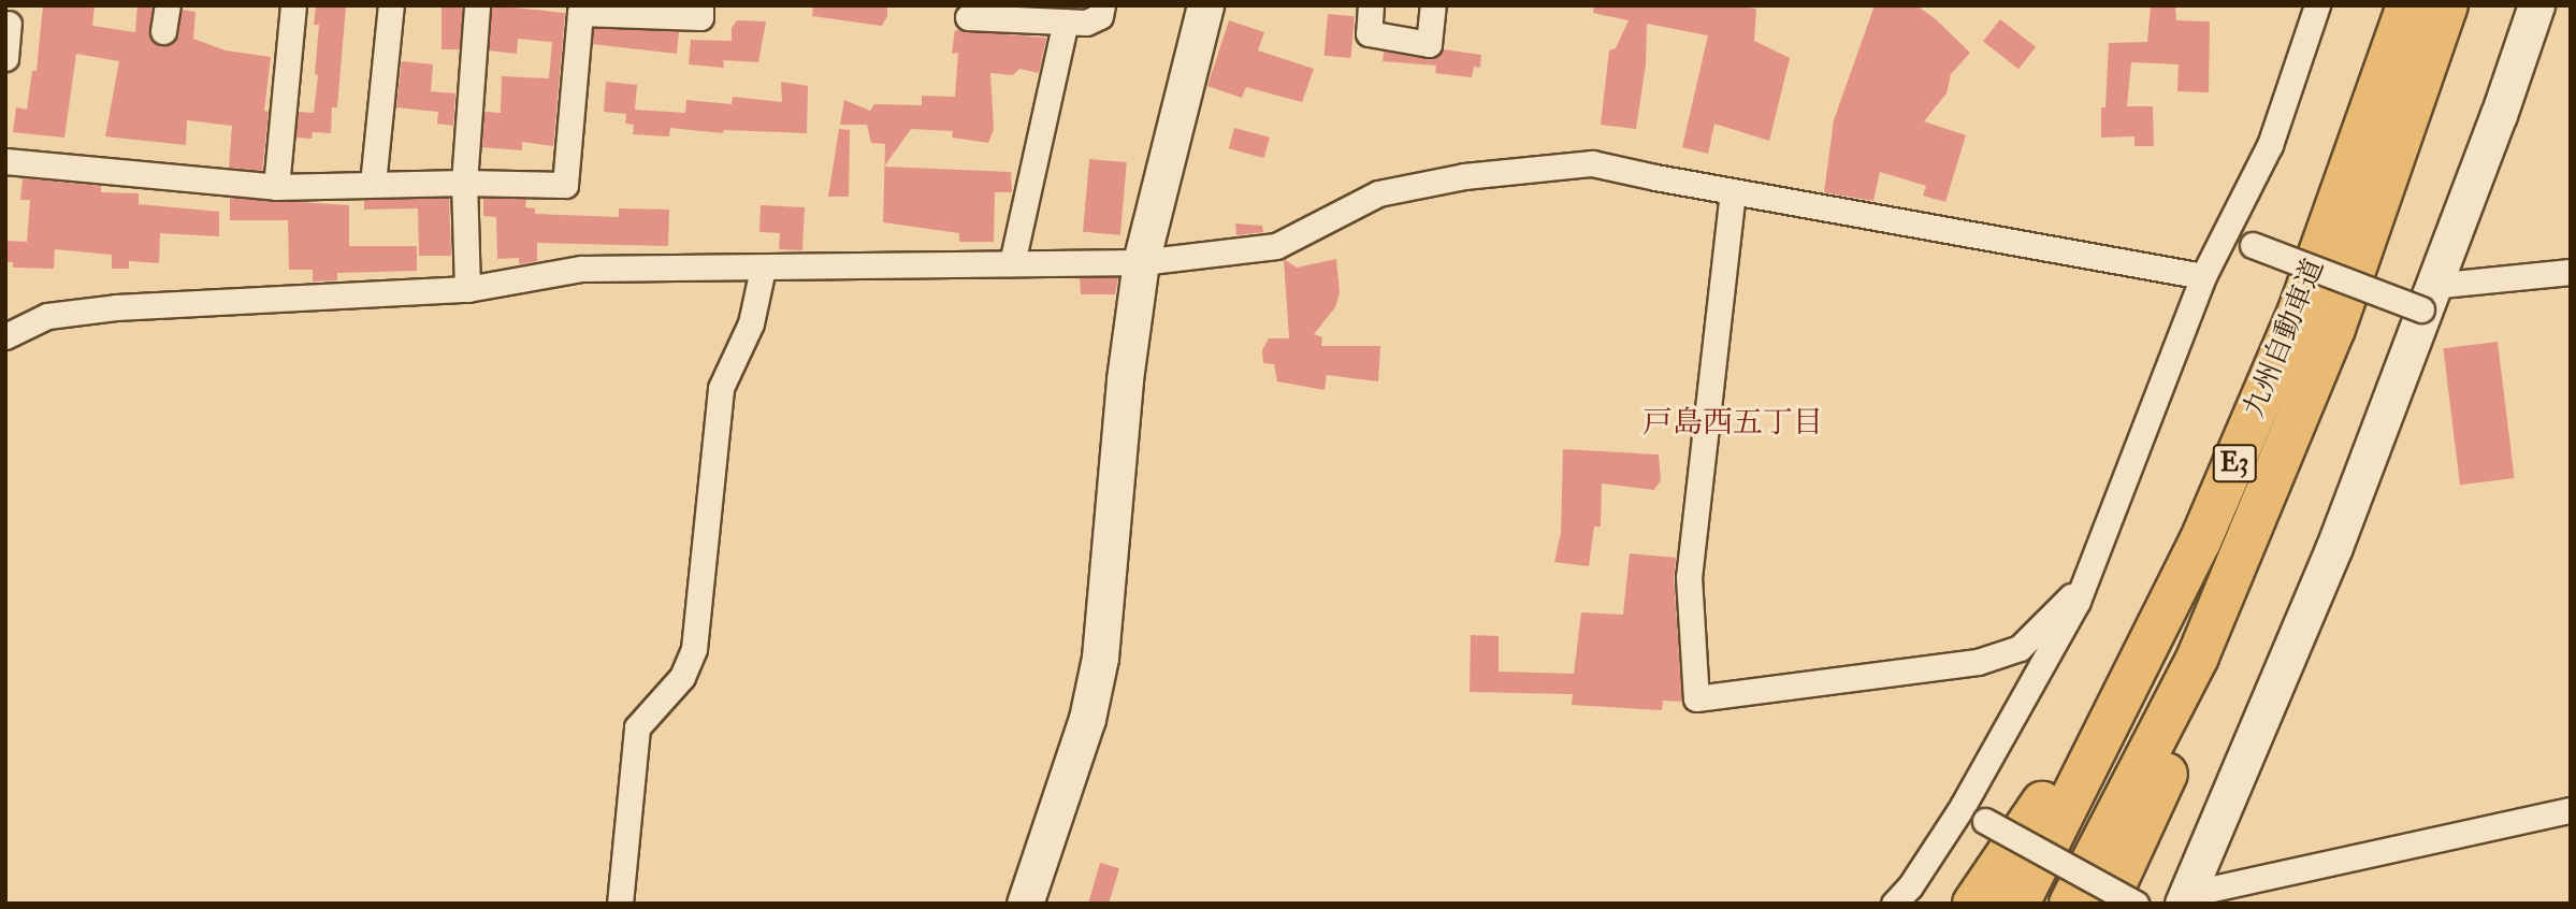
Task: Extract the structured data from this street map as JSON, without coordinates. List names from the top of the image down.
{
  "streets": {
    "highway": ["九州自動車道", "E3"]
  },
  "districts": ["戸島西五丁目"]
}
